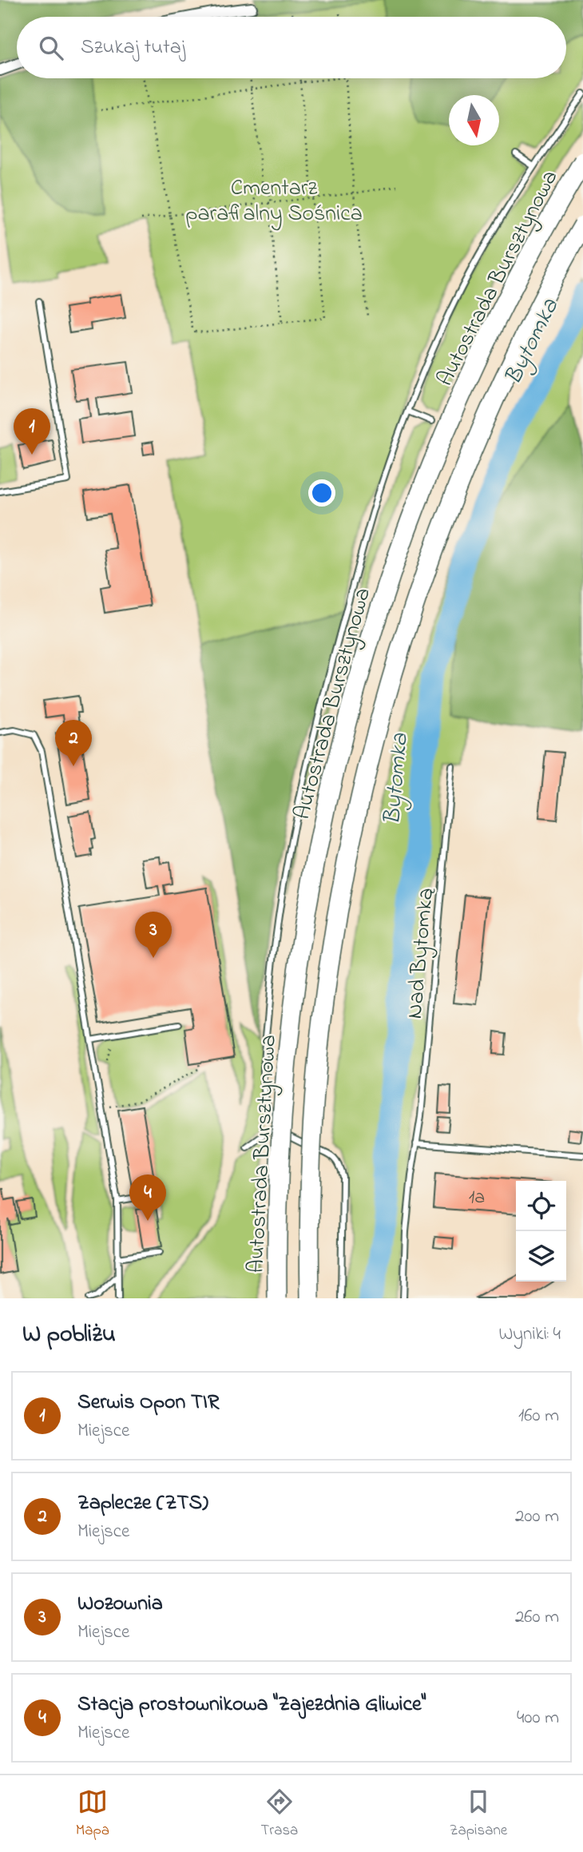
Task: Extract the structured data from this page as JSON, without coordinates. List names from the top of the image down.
{
  "streets": {
    "highway": ["Autostrada Bursztynowa"],
    "lane": ["Nad Bytomką"]
  },
  "water": ["Bytomka"],
  "parks": ["Cmentarz parafialny Sośnica"],
  "house_numbers": ["1a"],
  "north": "bottom",
  "page": {
    "search": "Szukaj tutaj",
    "pins": [
      "1",
      "2",
      "3",
      "4"
    ],
    "heading": ["W pobliżu", "Wyniki: 4"],
    "list": [
      {
        "mark": "1",
        "name": "Serwis Opon TIR",
        "note": "Miejsce",
        "value": "160 m"
      },
      {
        "mark": "2",
        "name": "Zaplecze (ZTS)",
        "note": "Miejsce",
        "value": "200 m"
      },
      {
        "mark": "3",
        "name": "Wozownia",
        "note": "Miejsce",
        "value": "260 m"
      },
      {
        "mark": "4",
        "name": "Stacja prostownikowa \"Zajezdnia Gliwice\"",
        "note": "Miejsce",
        "value": "400 m"
      }
    ],
    "nav": ["Mapa", "Trasa", "Zapisane"]
  }
}
